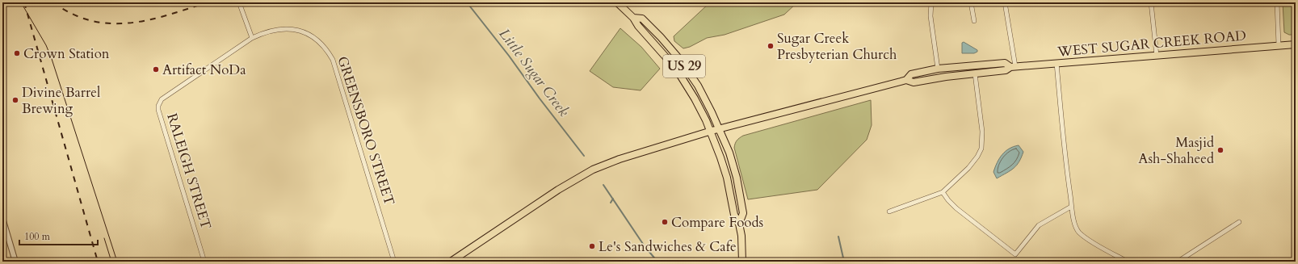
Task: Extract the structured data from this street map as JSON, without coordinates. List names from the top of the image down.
{
  "streets": {
    "main road": ["WEST SUGAR CREEK ROAD", "US 29"],
    "street": ["GREENSBORO STREET", "RALEIGH STREET"]
  },
  "crossings": [
    ["WEST SUGAR CREEK ROAD", "US 29"],
    ["GREENSBORO STREET", "RALEIGH STREET"]
  ],
  "water": ["Little Sugar Creek"],
  "places": [
    "Sugar Creek Presbyterian Church",
    "Crown Station",
    "Artifact NoDa",
    "Divine Barrel Brewing",
    "Masjid Ash-Shaheed",
    "Compare Foods",
    "Le's Sandwiches & Cafe"
  ],
  "scale_bar": "100 m"
}
